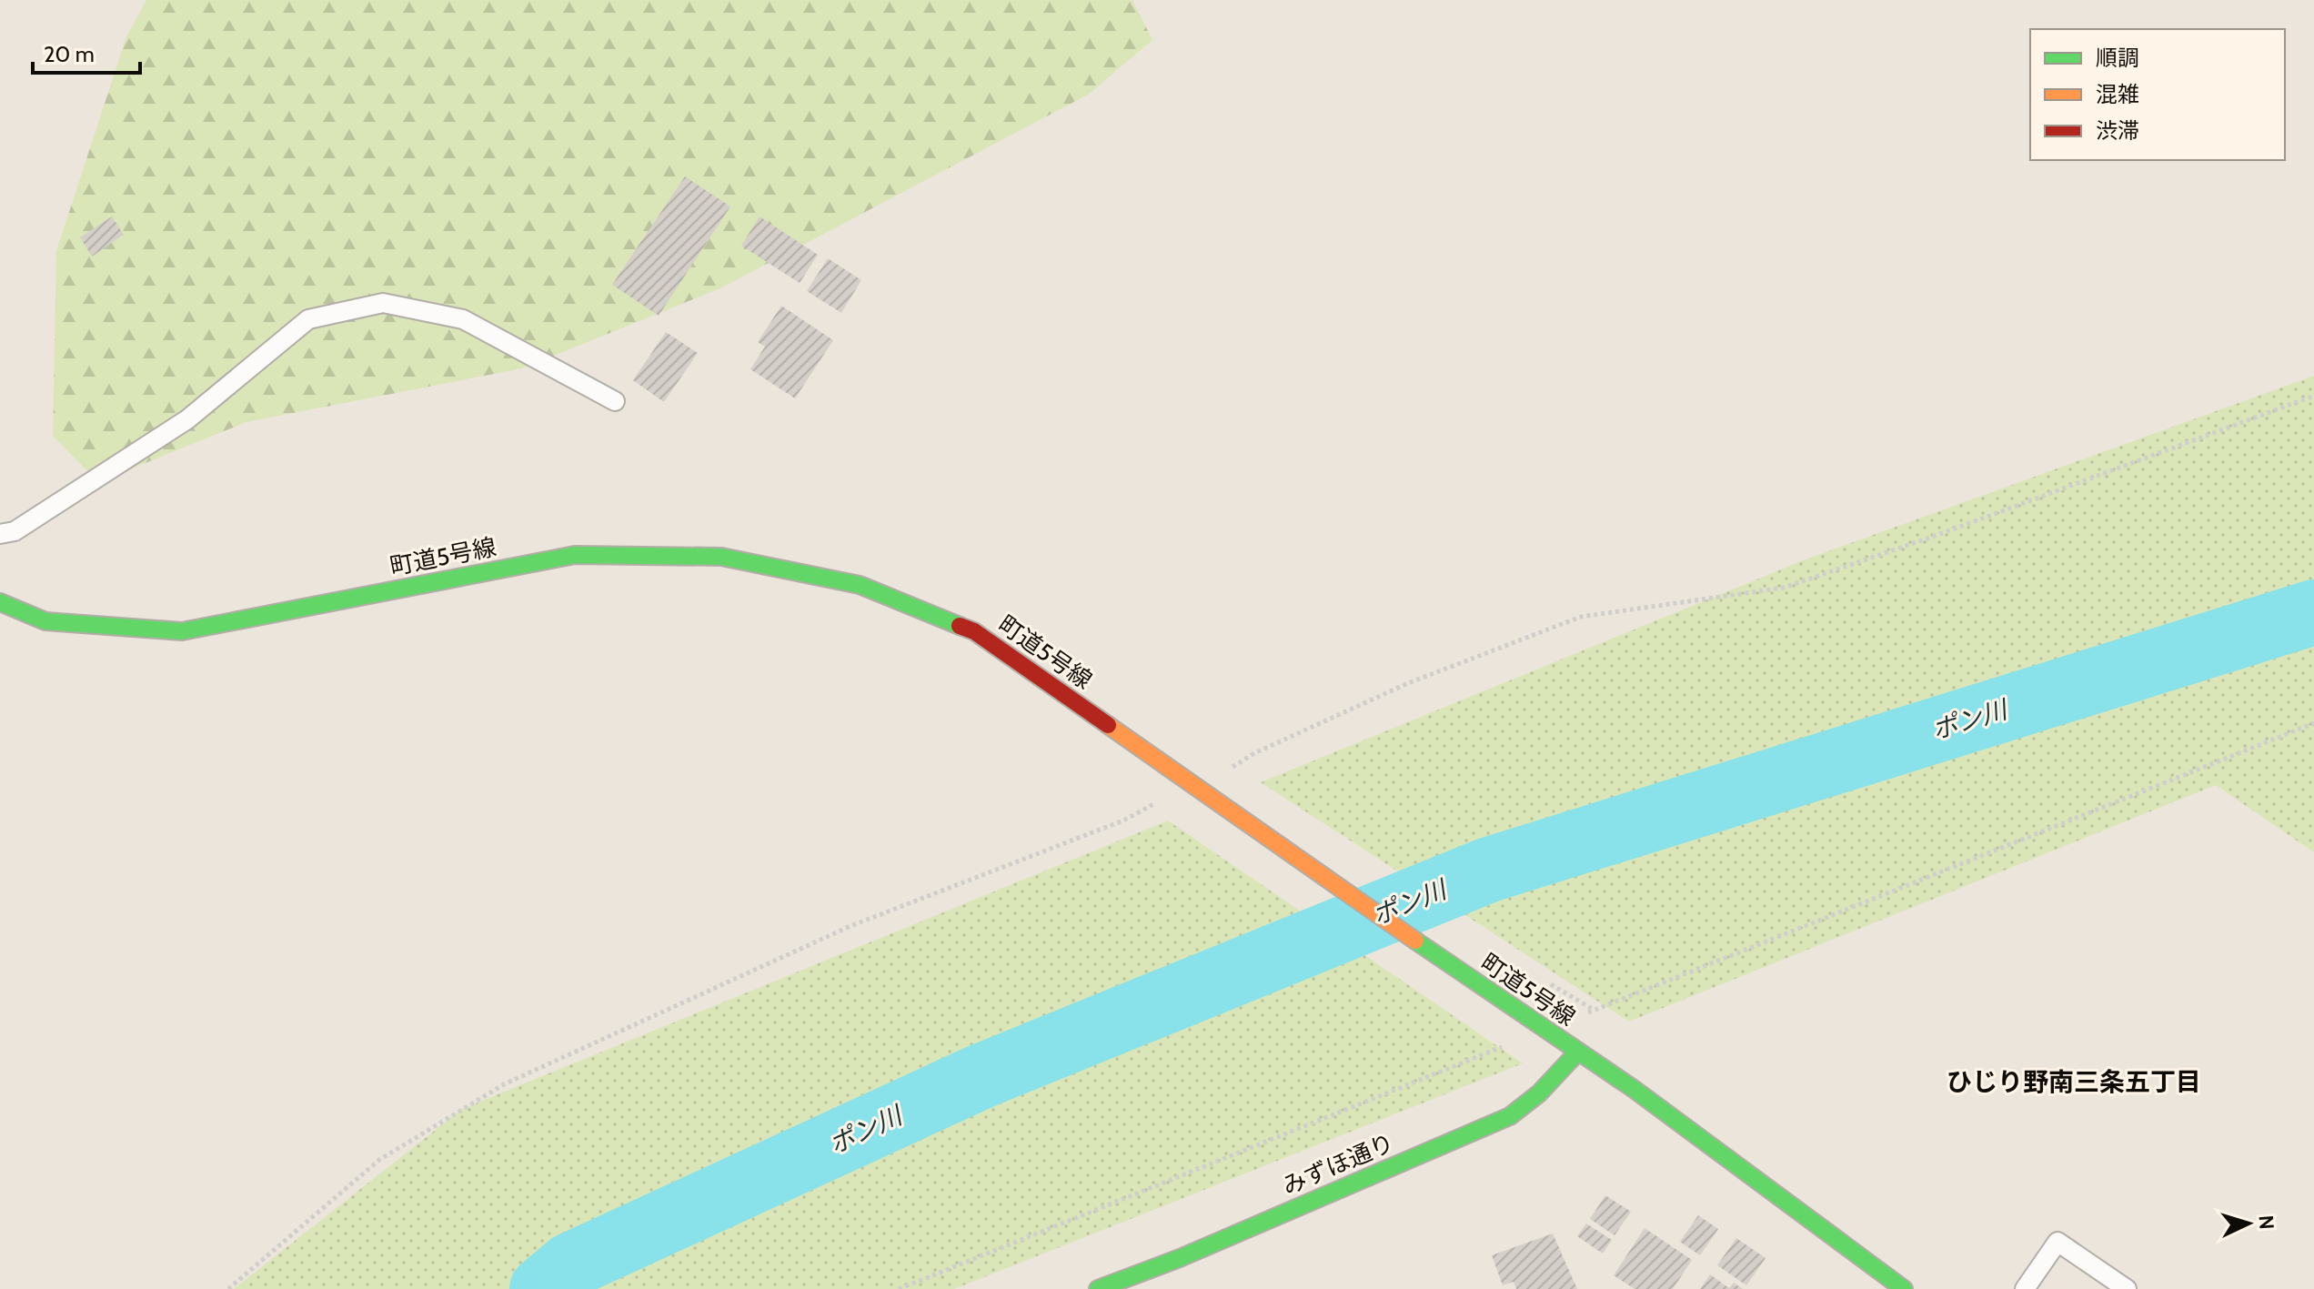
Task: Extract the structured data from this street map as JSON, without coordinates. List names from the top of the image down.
{
  "streets": {
    "street": ["町道5号線", "みずほ通り"]
  },
  "crossings": [
    ["町道5号線", "みずほ通り"]
  ],
  "districts": ["ひじり野南三条五丁目"],
  "water": ["ポン川"],
  "legend": ["順調", "混雑", "渋滞"],
  "scale_bar": "20 m",
  "north": "right"
}
